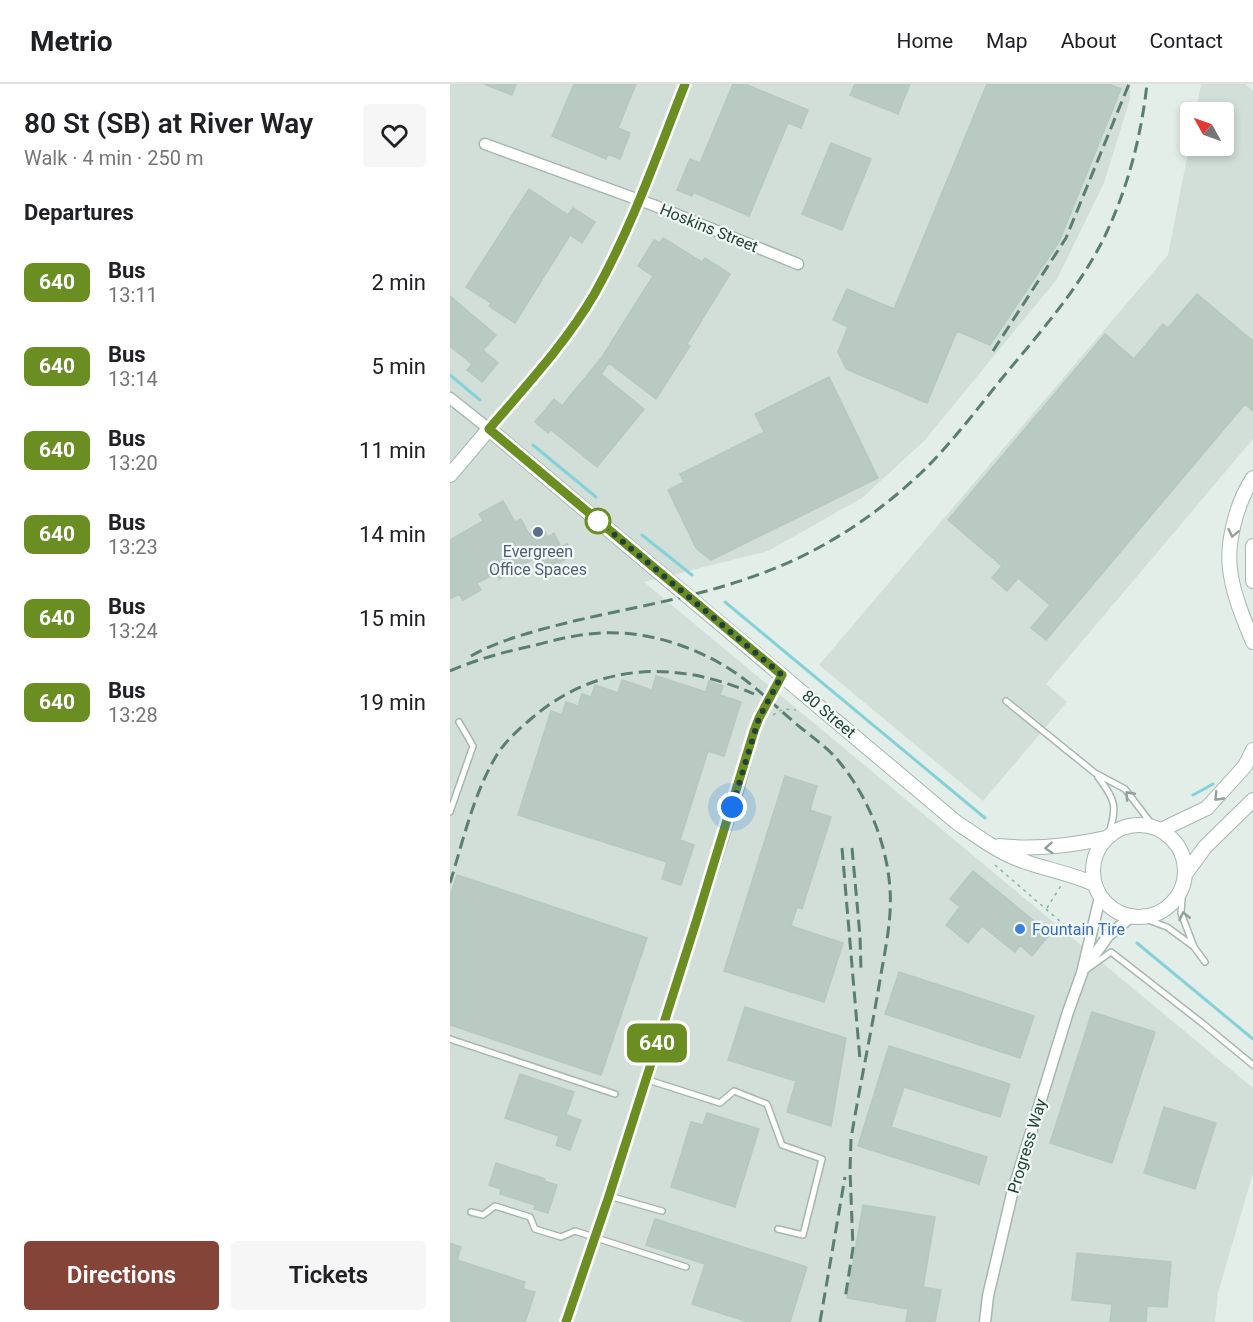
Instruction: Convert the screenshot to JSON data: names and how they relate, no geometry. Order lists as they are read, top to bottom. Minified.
{"streets":{"street":["Hoskins Street","80 Street","Progress Way"]},"crossings":[["80 Street","Progress Way"]],"places":["Evergreen Office Spaces","Fountain Tire"],"lines":["bus line 640"],"north":"top left","page":{"header":"Metrio","nav":["Home","Map","About","Contact"],"heading":[["80 St (SB) at River Way","Walk · 4 min · 250 m"],"Departures"],"on_map":"640","list":[{"mark":"640","name":"Bus","note":"13:11","value":"2 min"},{"mark":"640","name":"Bus","note":"13:14","value":"5 min"},{"mark":"640","name":"Bus","note":"13:20","value":"11 min"},{"mark":"640","name":"Bus","note":"13:23","value":"14 min"},{"mark":"640","name":"Bus","note":"13:24","value":"15 min"},{"mark":"640","name":"Bus","note":"13:28","value":"19 min"}],"buttons":["Directions","Tickets"]}}
